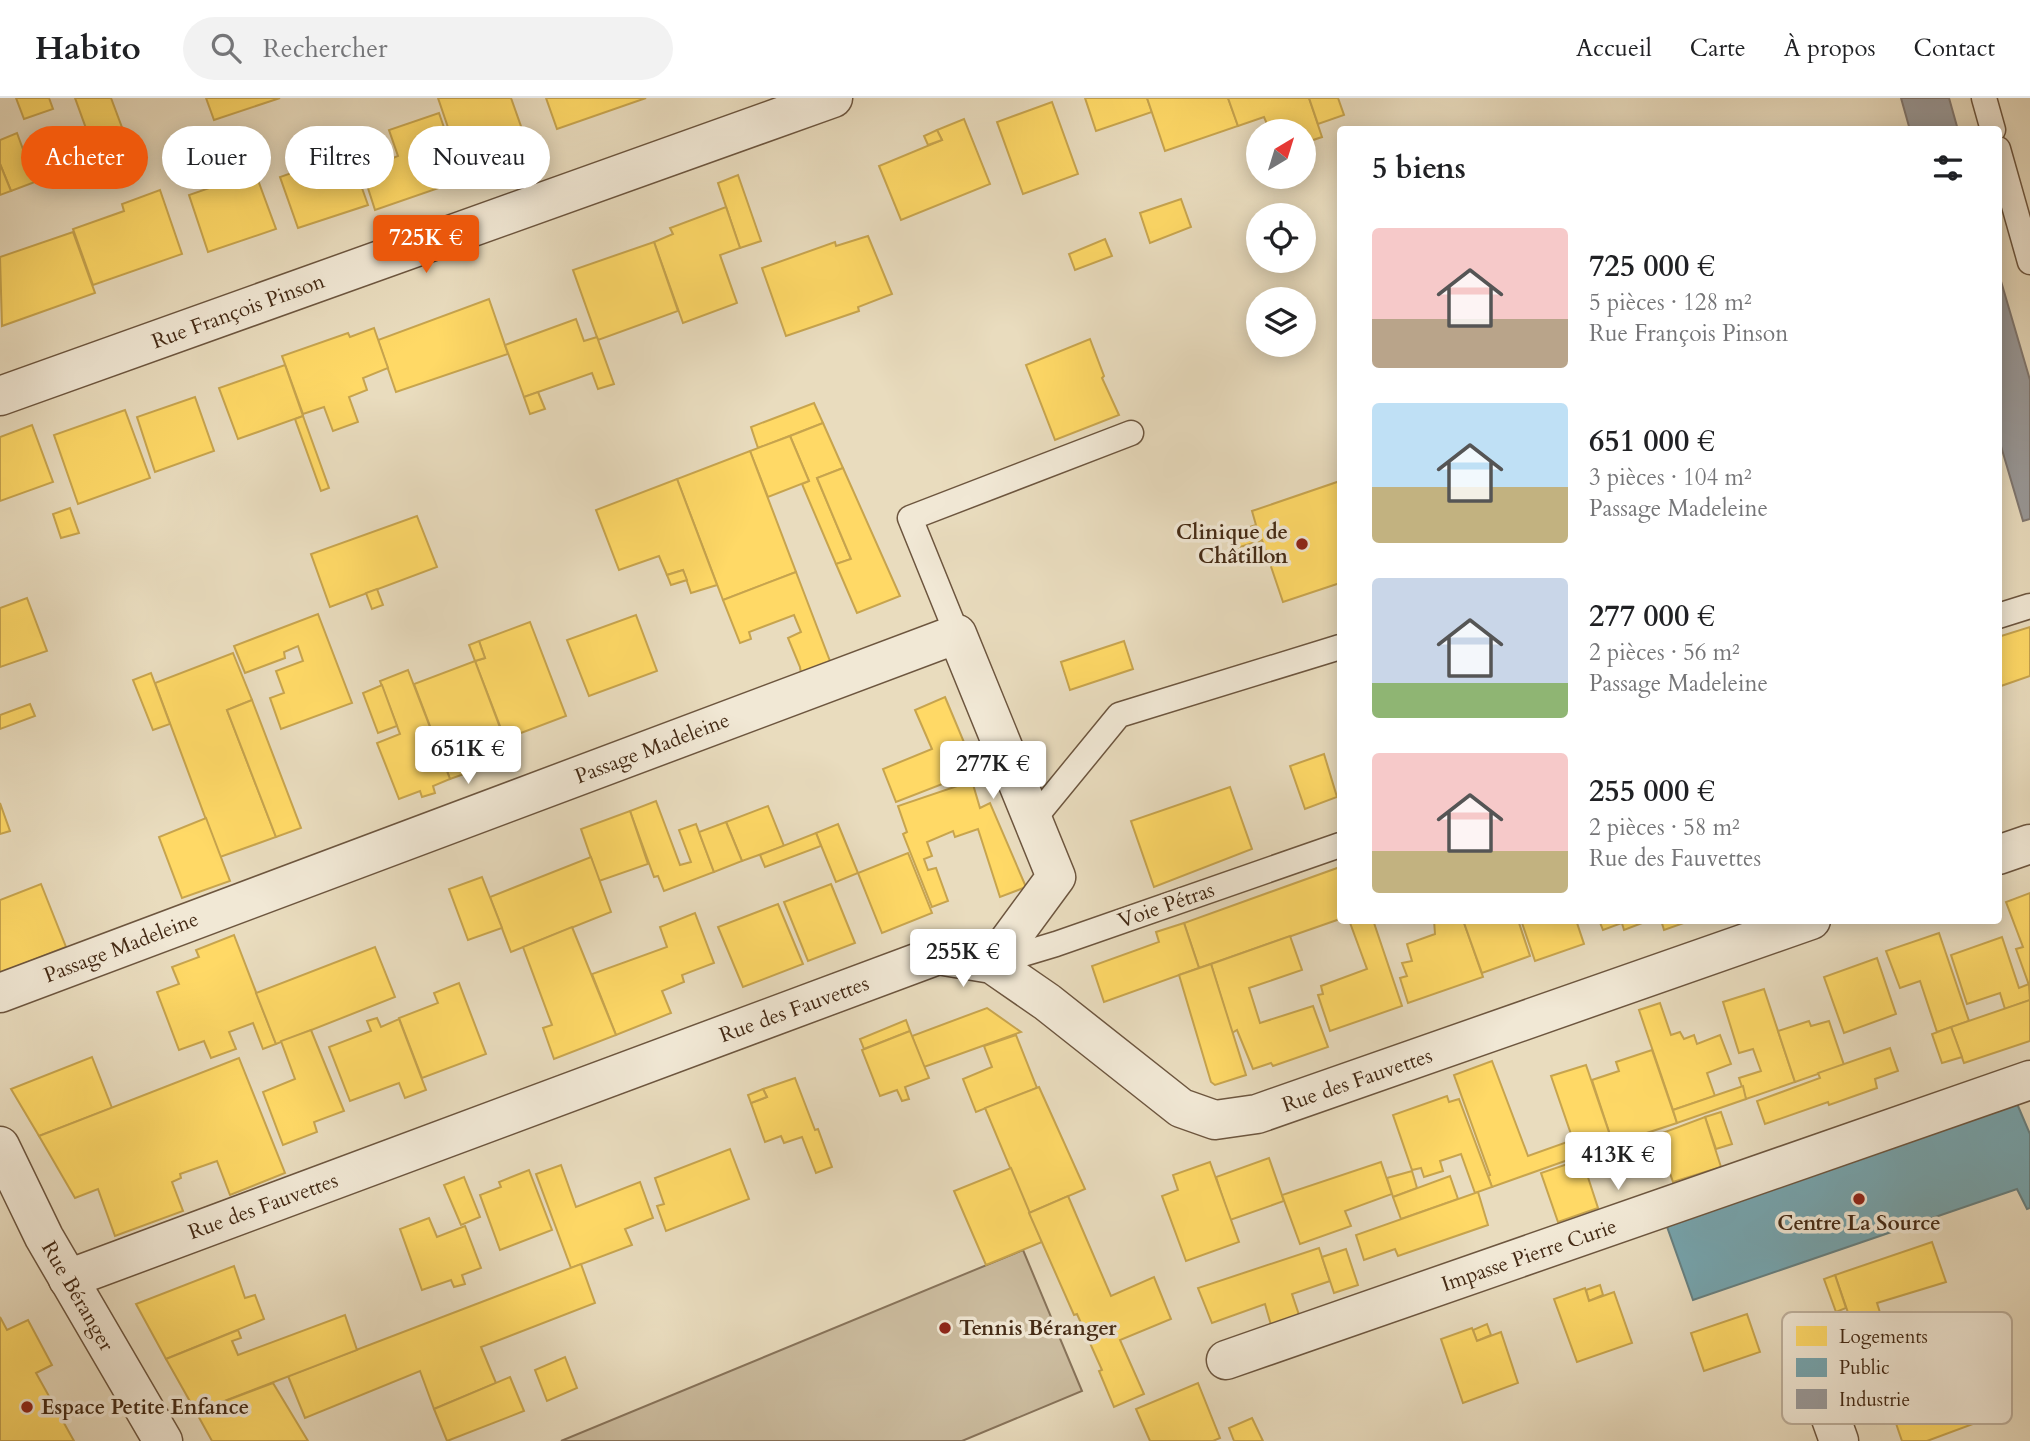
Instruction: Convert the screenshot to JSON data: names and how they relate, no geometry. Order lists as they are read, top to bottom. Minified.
{"streets":{"street":["Rue François Pinson","Passage Madeleine","Rue des Fauvettes","Impasse Pierre Curie","Rue Béranger"],"lane":["Voie Pétras"]},"crossings":[["Voie Pétras","Rue des Fauvettes"],["Rue des Fauvettes","Rue Béranger"]],"places":["Clinique de Châtillon","Centre La Source","Tennis Béranger","Espace Petite Enfance"],"legend":["Logements","Public","Industrie"],"north":"top right","page":{"header":"Habito","search":"Rechercher","nav":["Accueil","Carte","À propos","Contact"],"chip":["Acheter","Louer","Filtres","Nouveau"],"heading":"5 biens","list":[{"name":"725 000 €","note":"5 pièces · 128 m² · Rue François Pinson"},{"name":"651 000 €","note":"3 pièces · 104 m² · Passage Madeleine"},{"name":"277 000 €","note":"2 pièces · 56 m² · Passage Madeleine"},{"name":"255 000 €","note":"2 pièces · 58 m² · Rue des Fauvettes"}],"price":["725K €","651K €","277K €","255K €","413K €"]}}
